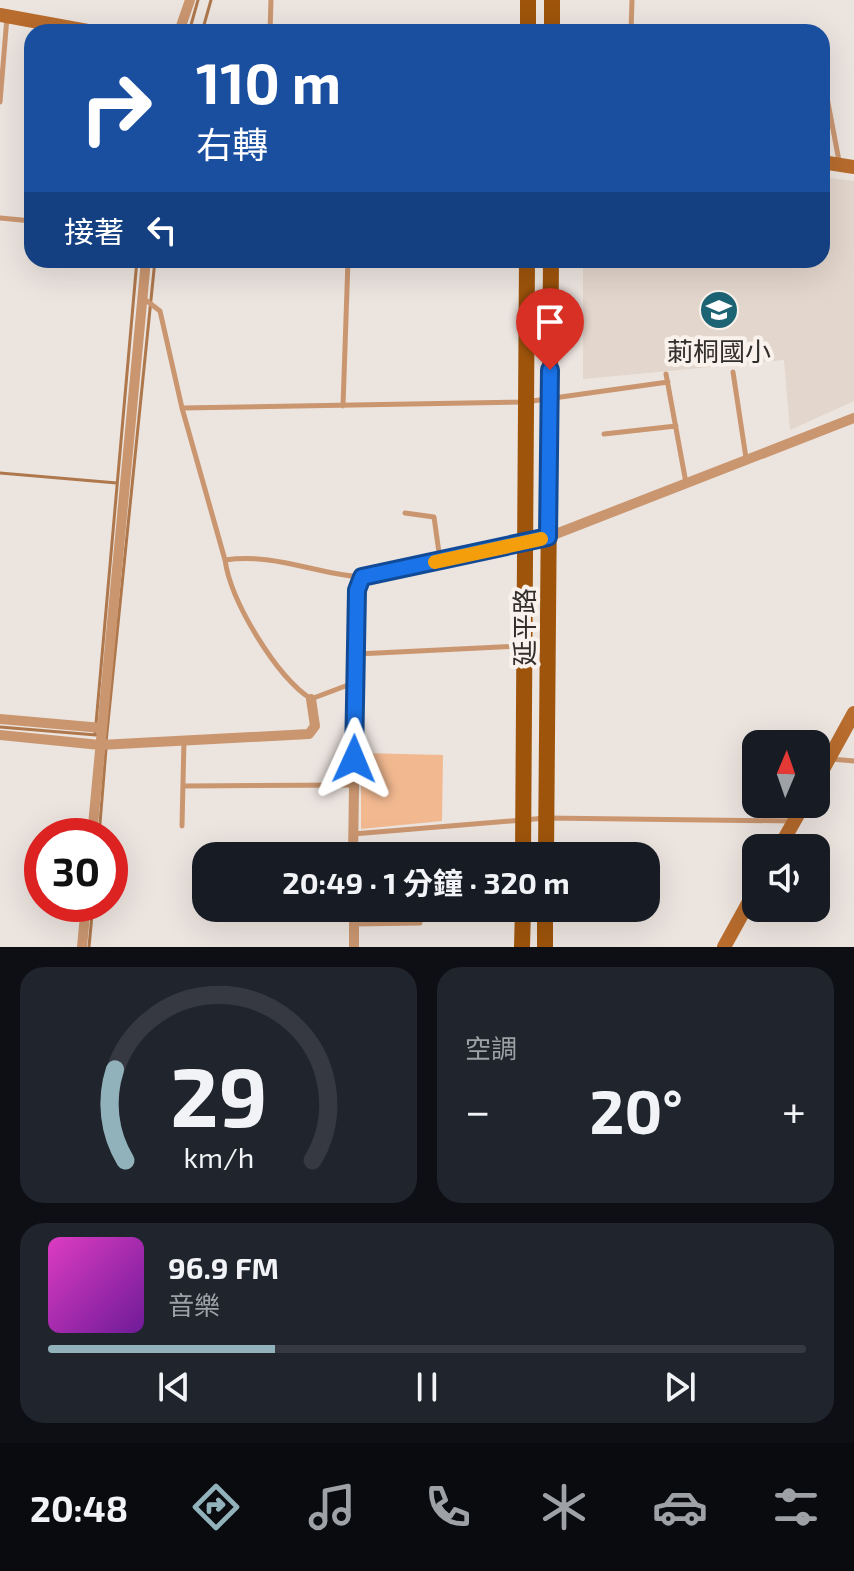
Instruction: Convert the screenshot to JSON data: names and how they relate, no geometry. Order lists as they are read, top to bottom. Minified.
{"streets":{"main road":["延平路"]},"places":{"school or university":["莿桐國小"]},"north":"top","page":{"turn":["110 m","右轉"],"then":"接著","limit":"30","trip":"20:49 · 1 分鐘 · 320 m","tile":"空調","heat":["−","20°","+"],"song":["96.9 FM","音樂"],"tabs":"20:48","gauge":["29","km/h"]}}
